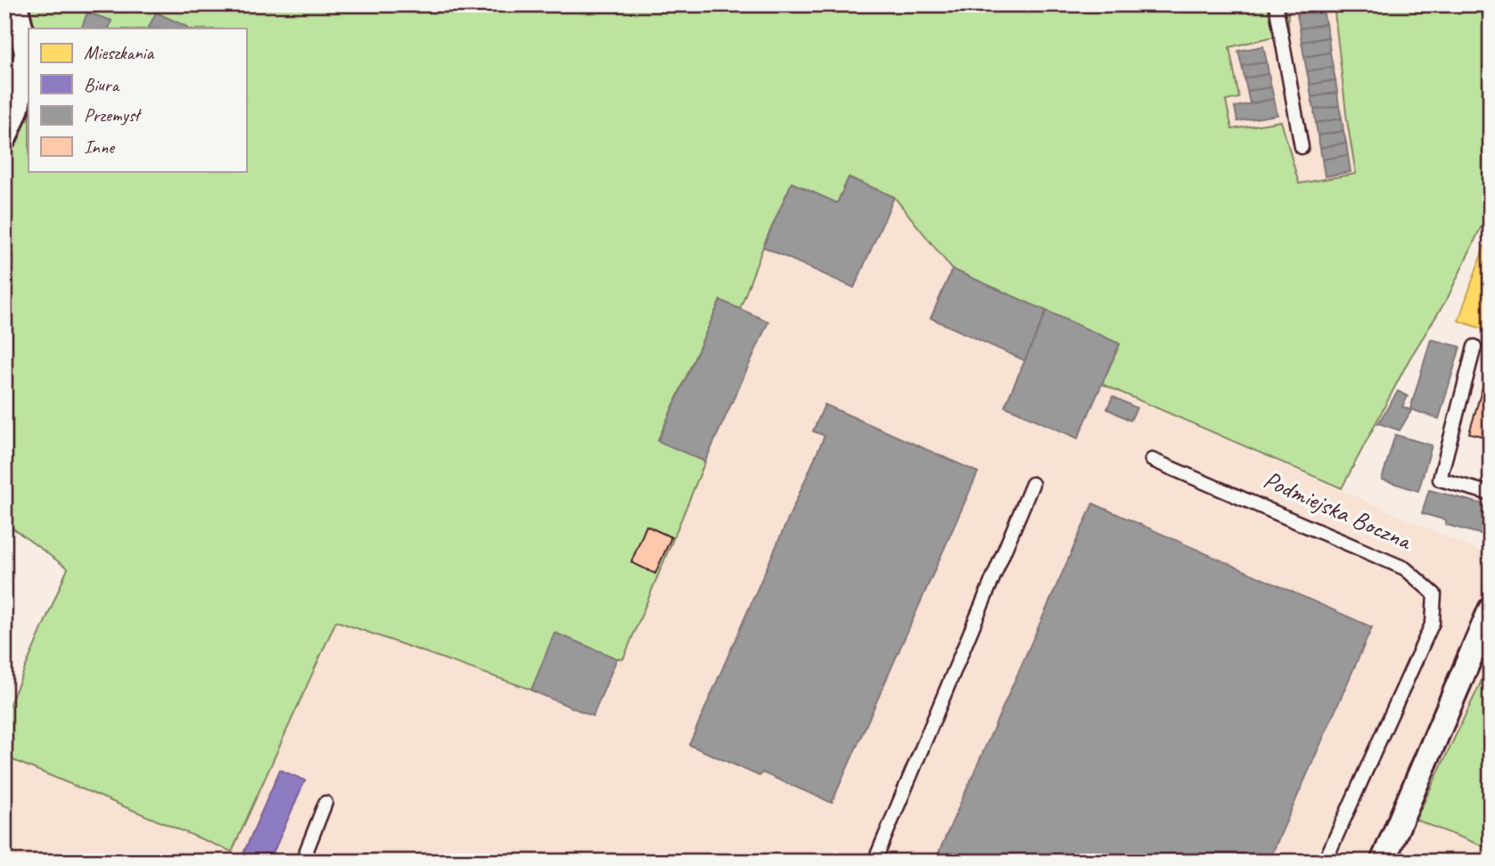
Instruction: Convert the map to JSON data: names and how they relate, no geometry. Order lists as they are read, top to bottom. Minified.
{"streets":{"lane":["Podmiejska Boczna"]},"legend":["Mieszkania","Biura","Przemysł","Inne"]}
